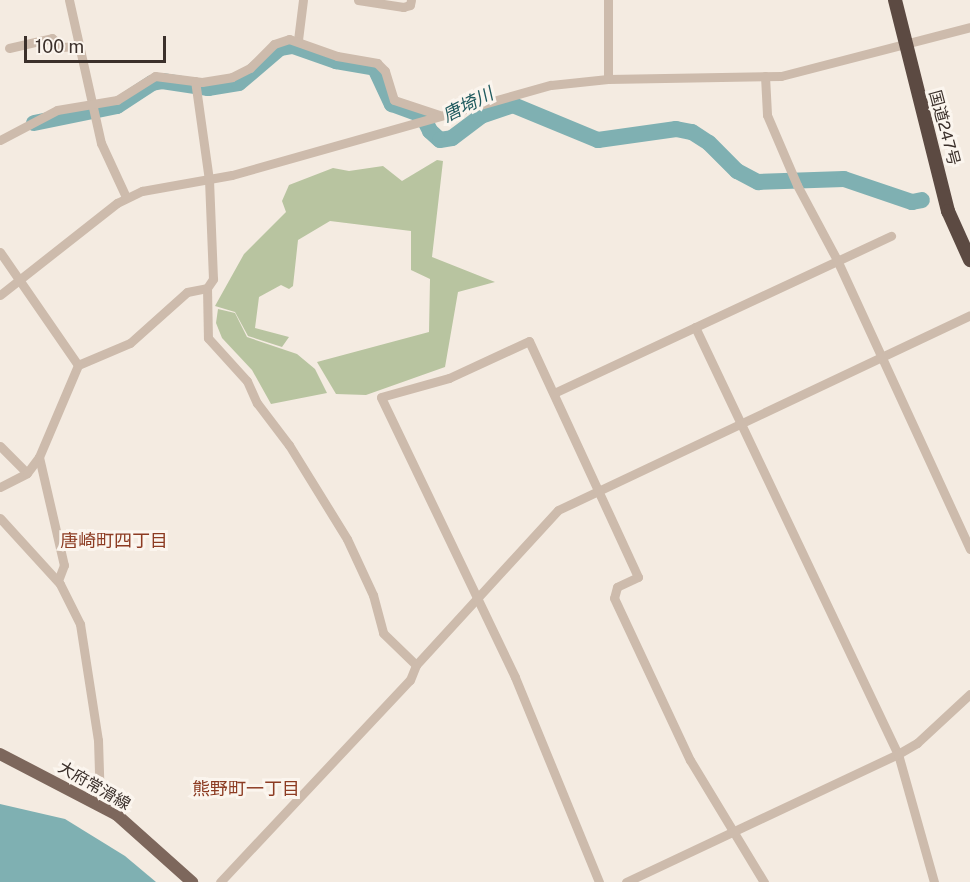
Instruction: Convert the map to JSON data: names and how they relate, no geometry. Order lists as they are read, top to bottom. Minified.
{"streets":{"highway":["国道247号"],"main road":["大府常滑線"]},"districts":["唐崎町四丁目","熊野町一丁目"],"water":["唐埼川"],"scale_bar":"100 m"}
